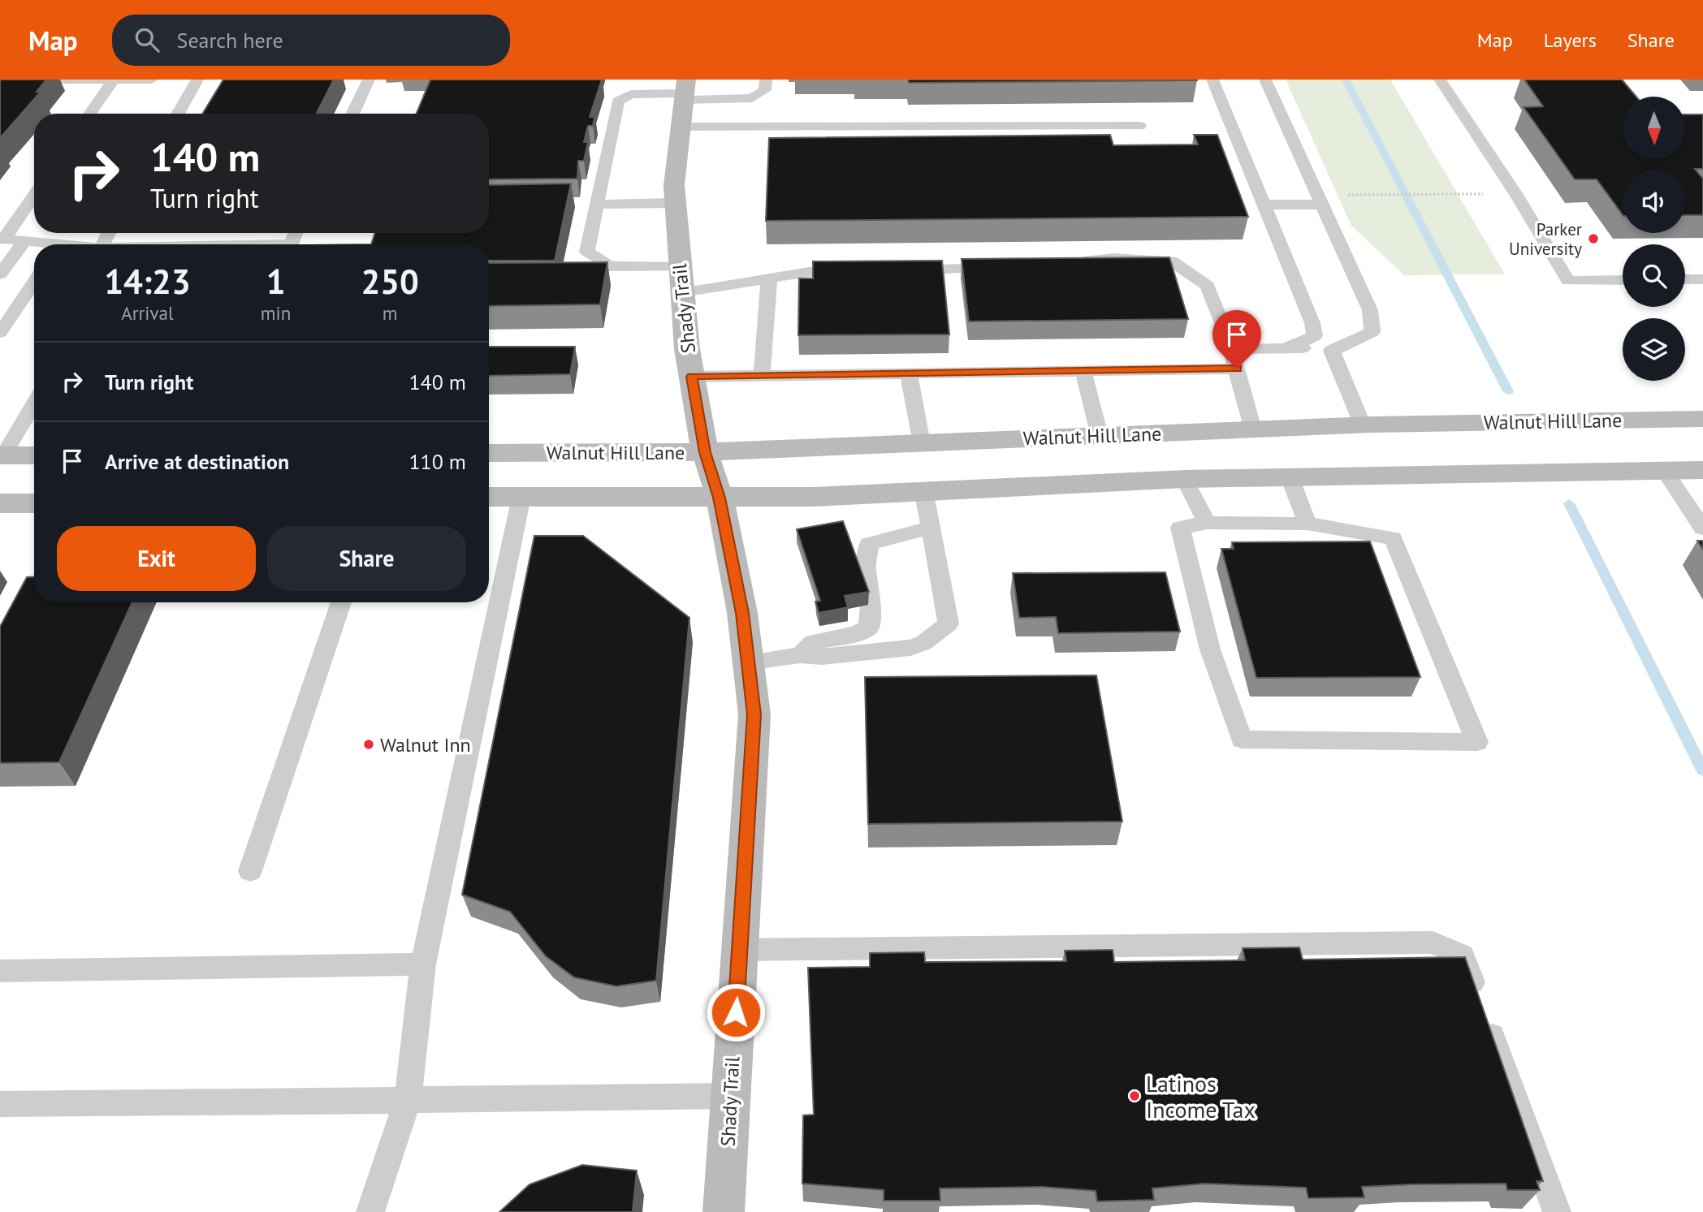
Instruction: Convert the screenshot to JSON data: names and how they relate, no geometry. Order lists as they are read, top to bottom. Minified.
{"streets":{"main road":["Shady Trail","Walnut Hill Lane"]},"crossings":[["Shady Trail","Walnut Hill Lane"]],"places":["Parker University","Walnut Inn","Latinos Income Tax"],"north":"bottom","page":{"header":"Map","search":"Search here","nav":["Map","Layers","Share"],"turn":["140 m","Turn right"],"eta":["14:23","Arrival","1","min","250","m"],"list":[{"name":"Turn right","value":"140 m"},{"name":"Arrive at destination","value":"110 m"}],"buttons":["Exit","Share"]}}
